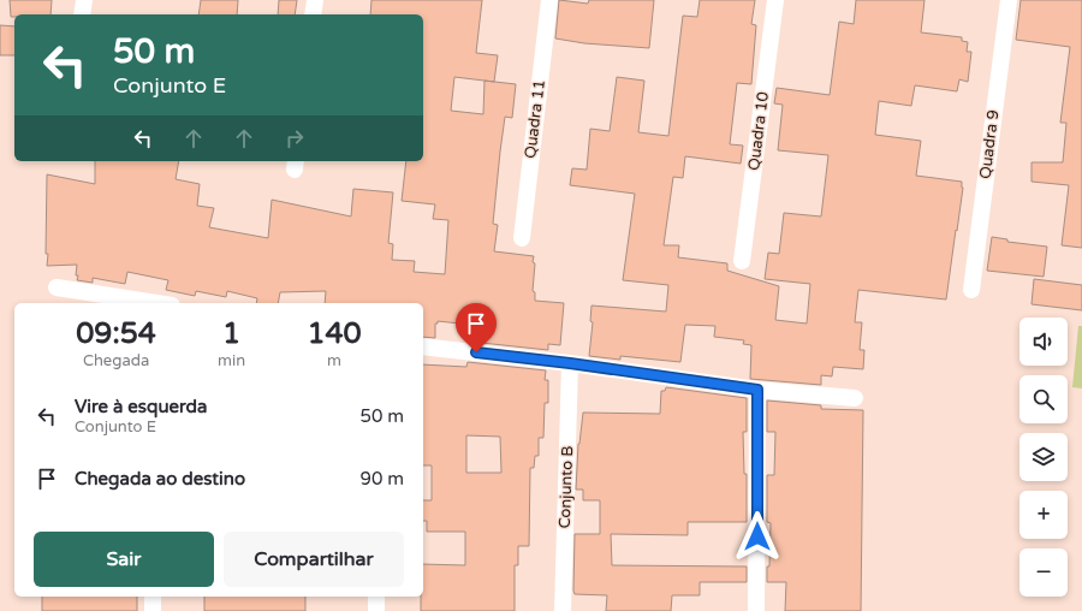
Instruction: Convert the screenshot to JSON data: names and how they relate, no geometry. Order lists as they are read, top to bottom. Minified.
{"streets":{"street":["Quadra 11","Quadra 10","Quadra 9","Conjunto B"]},"page":{"turn":["50 m","Conjunto E"],"eta":["09:54","Chegada","1","min","140","m"],"map_buttons":["+","−"],"list":[{"name":"Vire à esquerda","note":"Conjunto E","value":"50 m"},{"name":"Chegada ao destino","value":"90 m"}],"buttons":["Sair","Compartilhar"]}}
